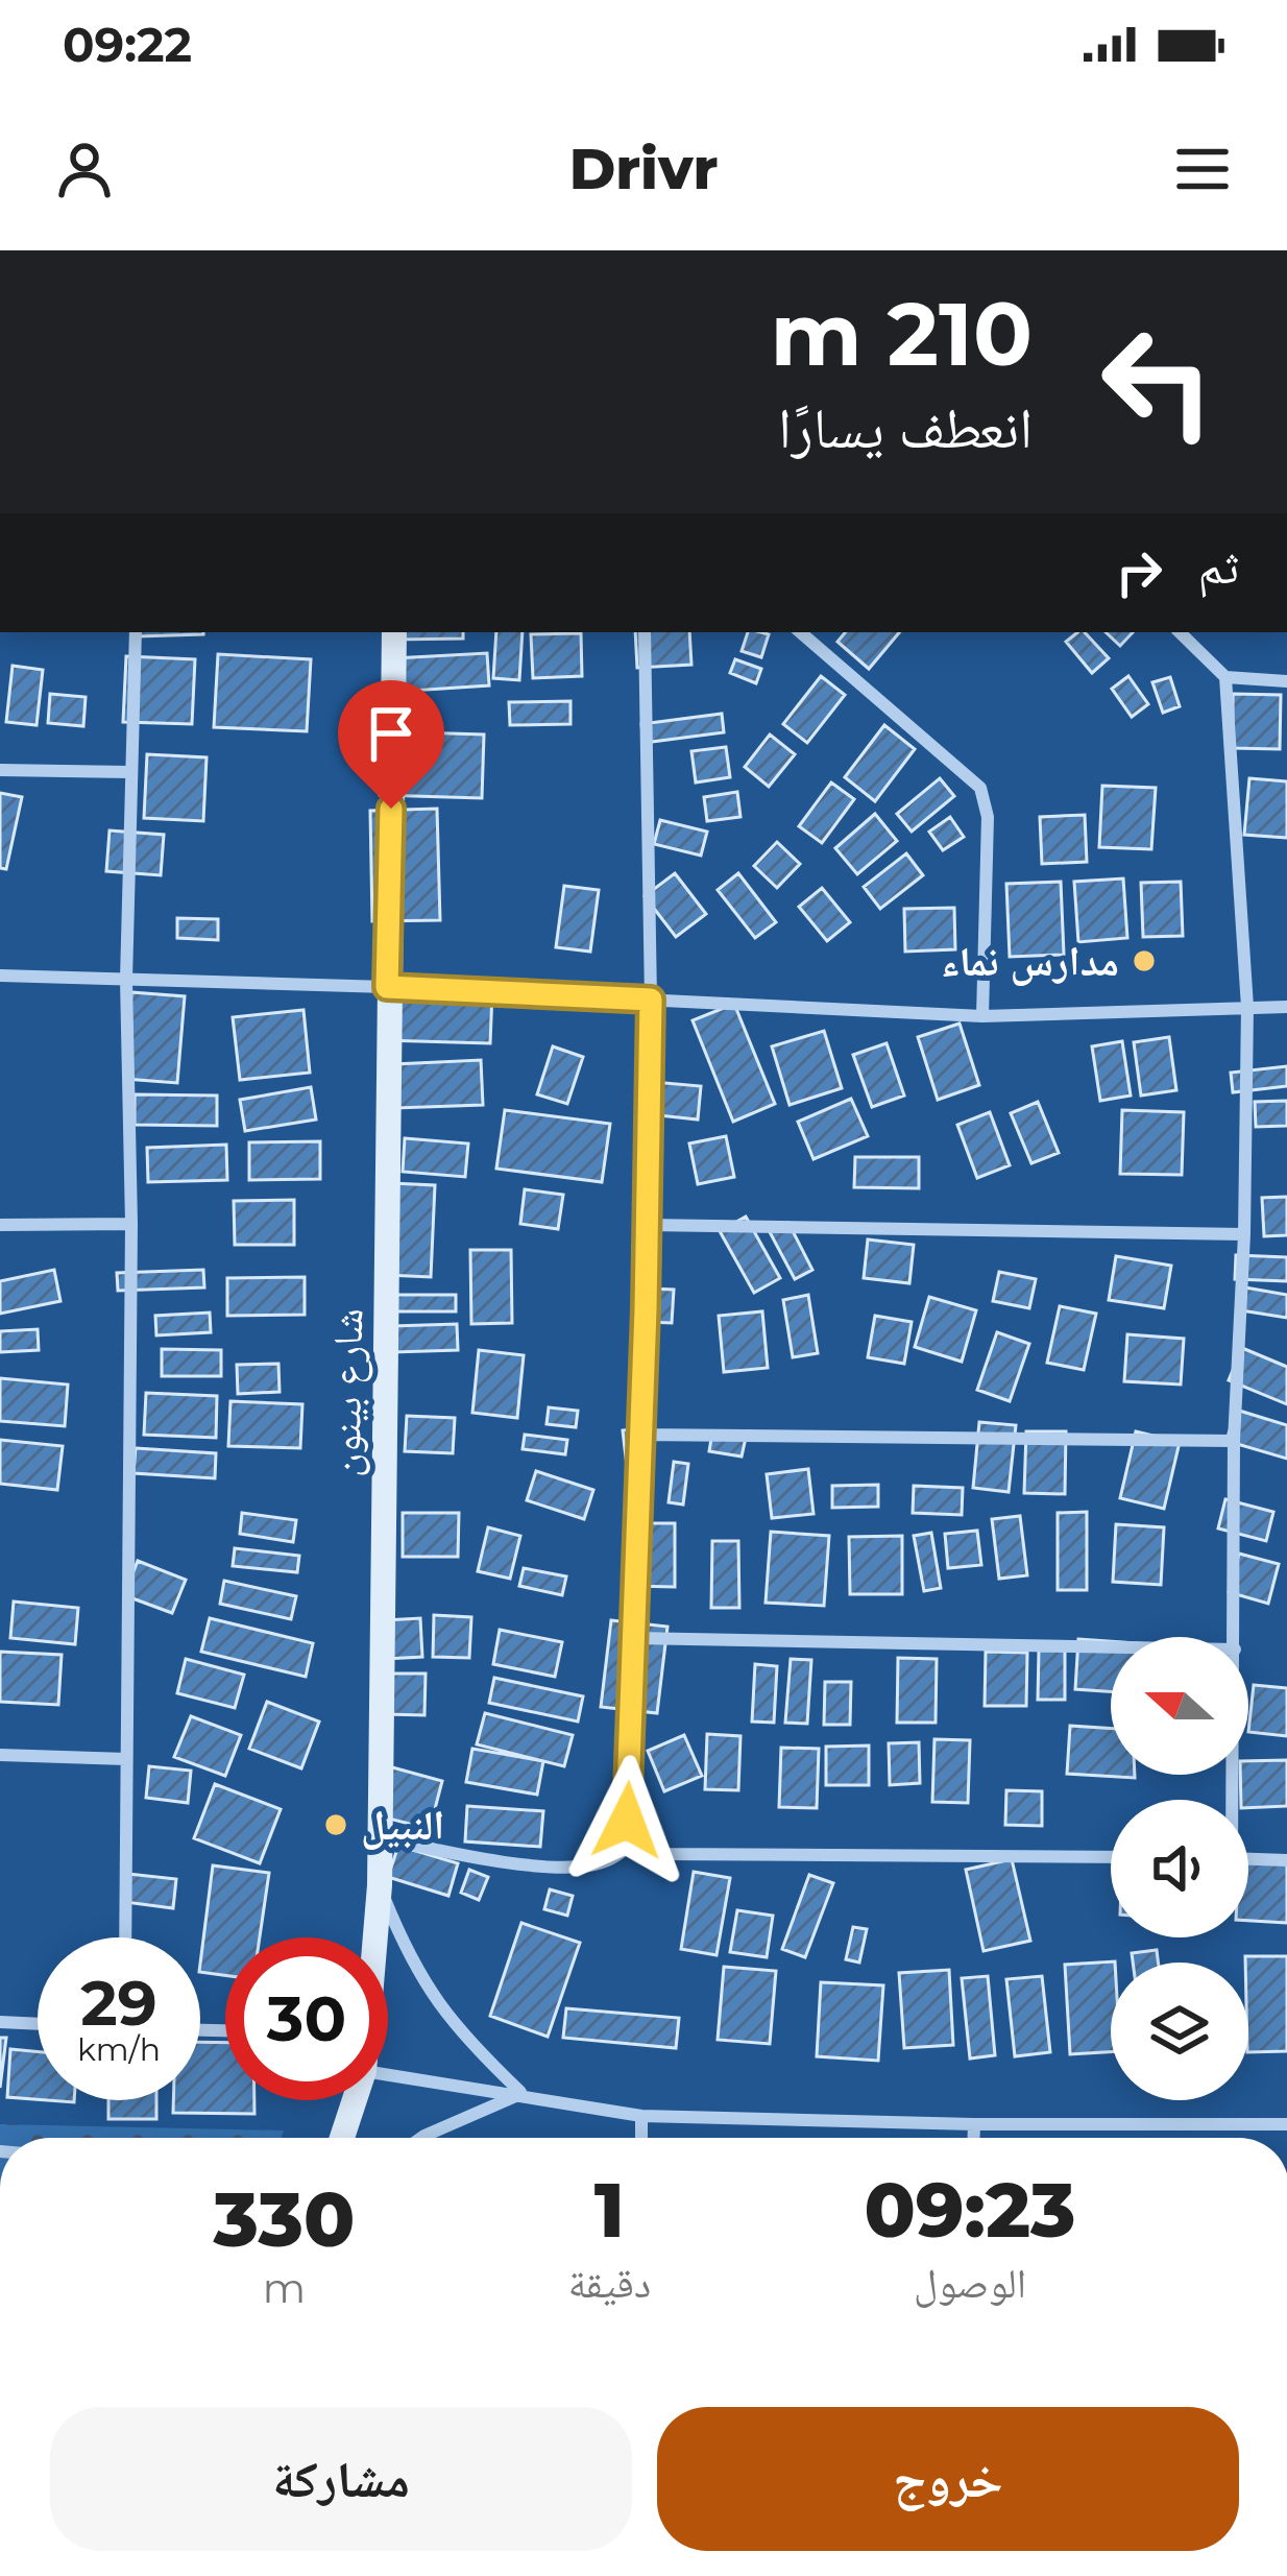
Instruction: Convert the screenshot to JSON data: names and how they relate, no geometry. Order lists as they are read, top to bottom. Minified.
{"streets":{"street":["شارع بينون"]},"places":["مدارس نماء","النبيل"],"north":"left","page":{"status":"09:22","header":"Drivr","turn":["210 m","انعطف يسارًا"],"then":"ثم","speed":"29 km/h","limit":"30","eta":["09:23","الوصول","1","دقيقة","330","m"],"buttons":["خروج","مشاركة"]}}
